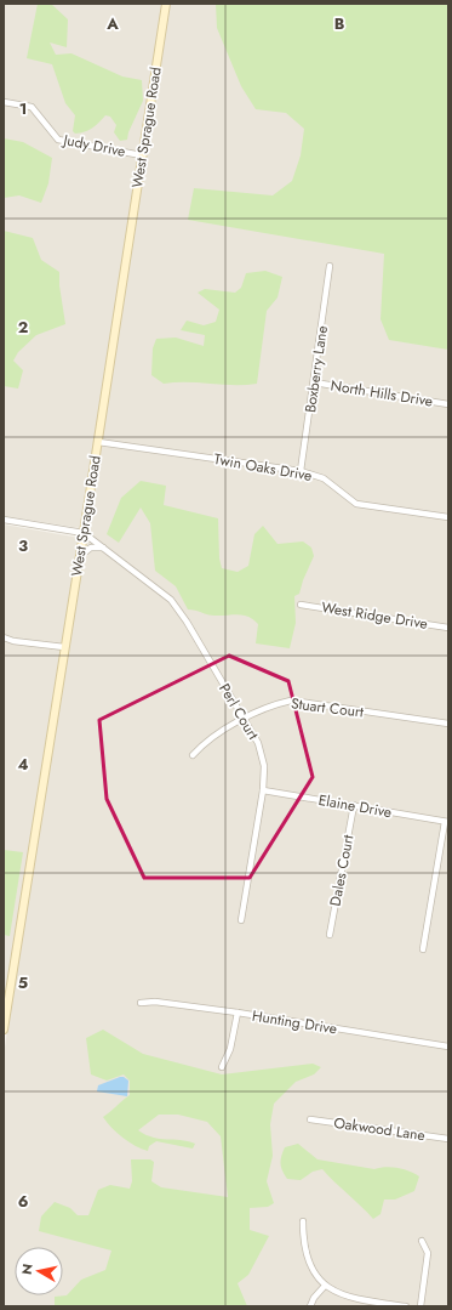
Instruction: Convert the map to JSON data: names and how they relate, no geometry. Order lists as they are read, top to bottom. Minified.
{"streets":{"street":["West Sprague Road","Judy Drive","Boxberry Lane","North Hills Drive","Twin Oaks Drive","West Ridge Drive","Stuart Court","Perl Court","Elaine Drive","Dales Court","Hunting Drive","Oakwood Lane"]},"crossings":[["West Sprague Road","Judy Drive"],["West Sprague Road","Twin Oaks Drive"],["West Sprague Road","Perl Court"],["Boxberry Lane","North Hills Drive"],["Boxberry Lane","Twin Oaks Drive"],["Stuart Court","Perl Court"],["Perl Court","Elaine Drive"],["Elaine Drive","Dales Court"]],"north":"left","grid":{"columns":["A","B"],"rows":["1","2","3","4","5","6"]}}
